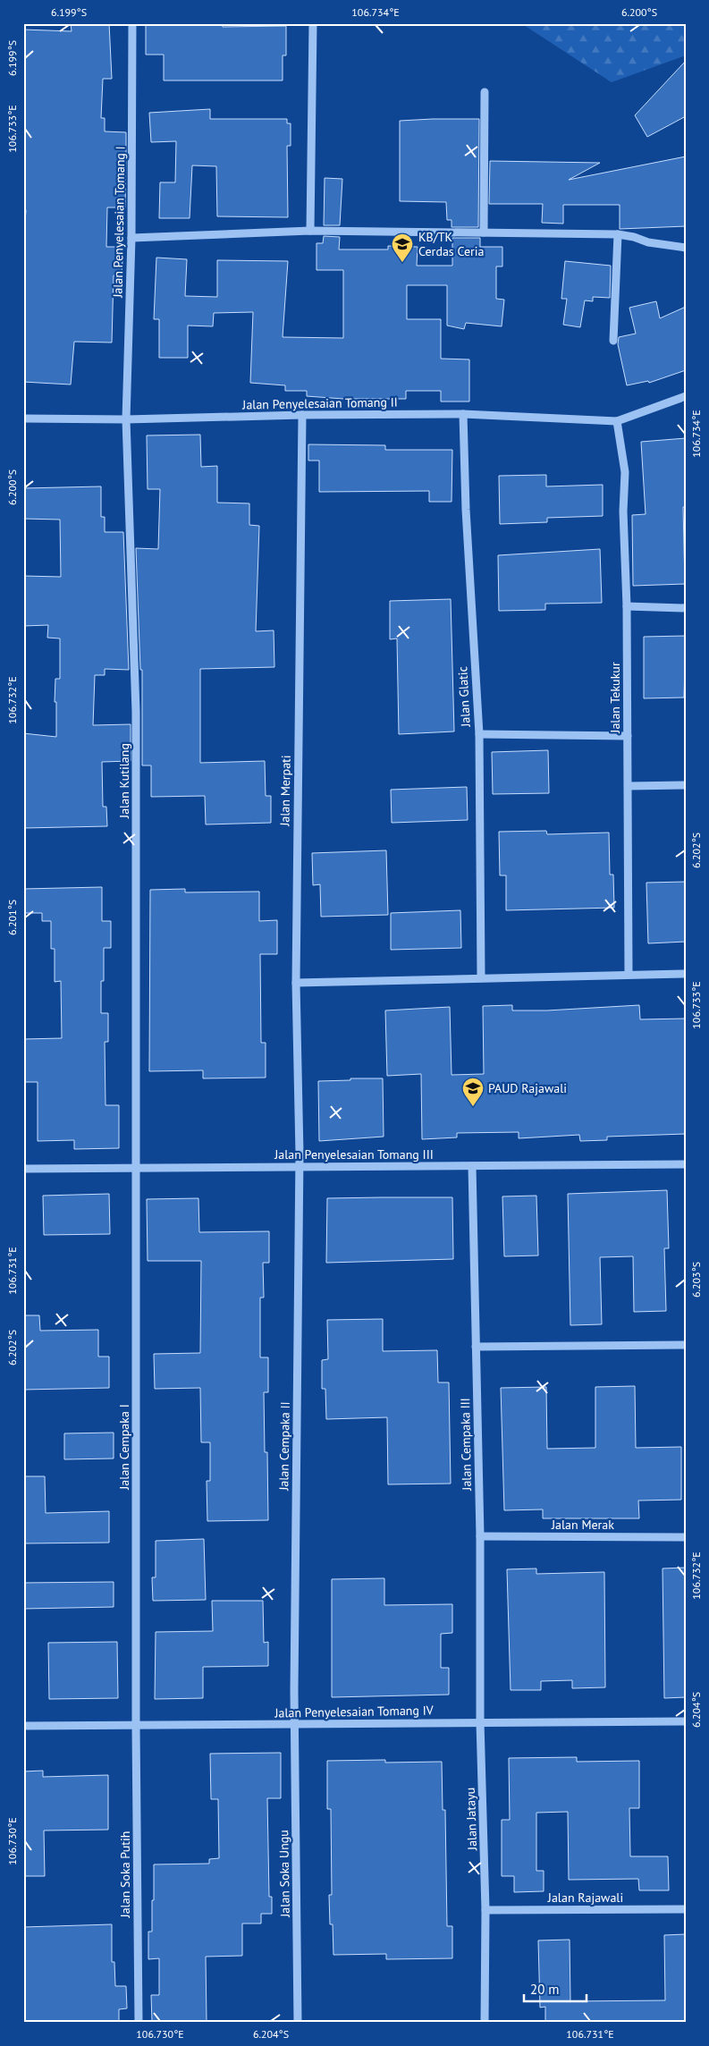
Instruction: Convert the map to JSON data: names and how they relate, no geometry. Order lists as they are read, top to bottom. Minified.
{"streets":{"street":["Jalan Penyelesaian Tomang I","Jalan Penyelesaian Tomang II","Jalan Glatic","Jalan Tekukur","Jalan Kutilang","Jalan Merpati","Jalan Penyelesaian Tomang III","Jalan Cempaka III","Jalan Cempaka II","Jalan Cempaka I","Jalan Merak","Jalan Penyelesaian Tomang IV","Jalan Jatayu","Jalan Soka Ungu","Jalan Soka Putih","Jalan Rajawali"]},"crossings":[["Jalan Penyelesaian Tomang I","Jalan Penyelesaian Tomang II"],["Jalan Penyelesaian Tomang I","Jalan Kutilang"],["Jalan Penyelesaian Tomang II","Jalan Glatic"],["Jalan Penyelesaian Tomang II","Jalan Tekukur"],["Jalan Penyelesaian Tomang II","Jalan Kutilang"],["Jalan Penyelesaian Tomang II","Jalan Merpati"],["Jalan Kutilang","Jalan Penyelesaian Tomang III"],["Jalan Kutilang","Jalan Cempaka I"],["Jalan Merpati","Jalan Penyelesaian Tomang III"],["Jalan Merpati","Jalan Cempaka II"],["Jalan Penyelesaian Tomang III","Jalan Cempaka III"],["Jalan Penyelesaian Tomang III","Jalan Cempaka II"],["Jalan Penyelesaian Tomang III","Jalan Cempaka I"],["Jalan Cempaka III","Jalan Merak"],["Jalan Cempaka III","Jalan Penyelesaian Tomang IV"],["Jalan Cempaka III","Jalan Jatayu"],["Jalan Cempaka II","Jalan Penyelesaian Tomang IV"],["Jalan Cempaka II","Jalan Soka Ungu"],["Jalan Cempaka I","Jalan Penyelesaian Tomang IV"],["Jalan Cempaka I","Jalan Soka Putih"],["Jalan Penyelesaian Tomang IV","Jalan Jatayu"],["Jalan Penyelesaian Tomang IV","Jalan Soka Ungu"],["Jalan Penyelesaian Tomang IV","Jalan Soka Putih"],["Jalan Jatayu","Jalan Rajawali"]],"places":{"school or university":["KB/TK Cerdas Ceria","PAUD Rajawali"]},"scale_bar":"20 m","coordinates":["6.199°S","106.734°E","6.200°S","106.733°E","106.732°E","6.202°S","6.201°S","106.731°E","6.203°S","6.204°S","106.730°E"]}
